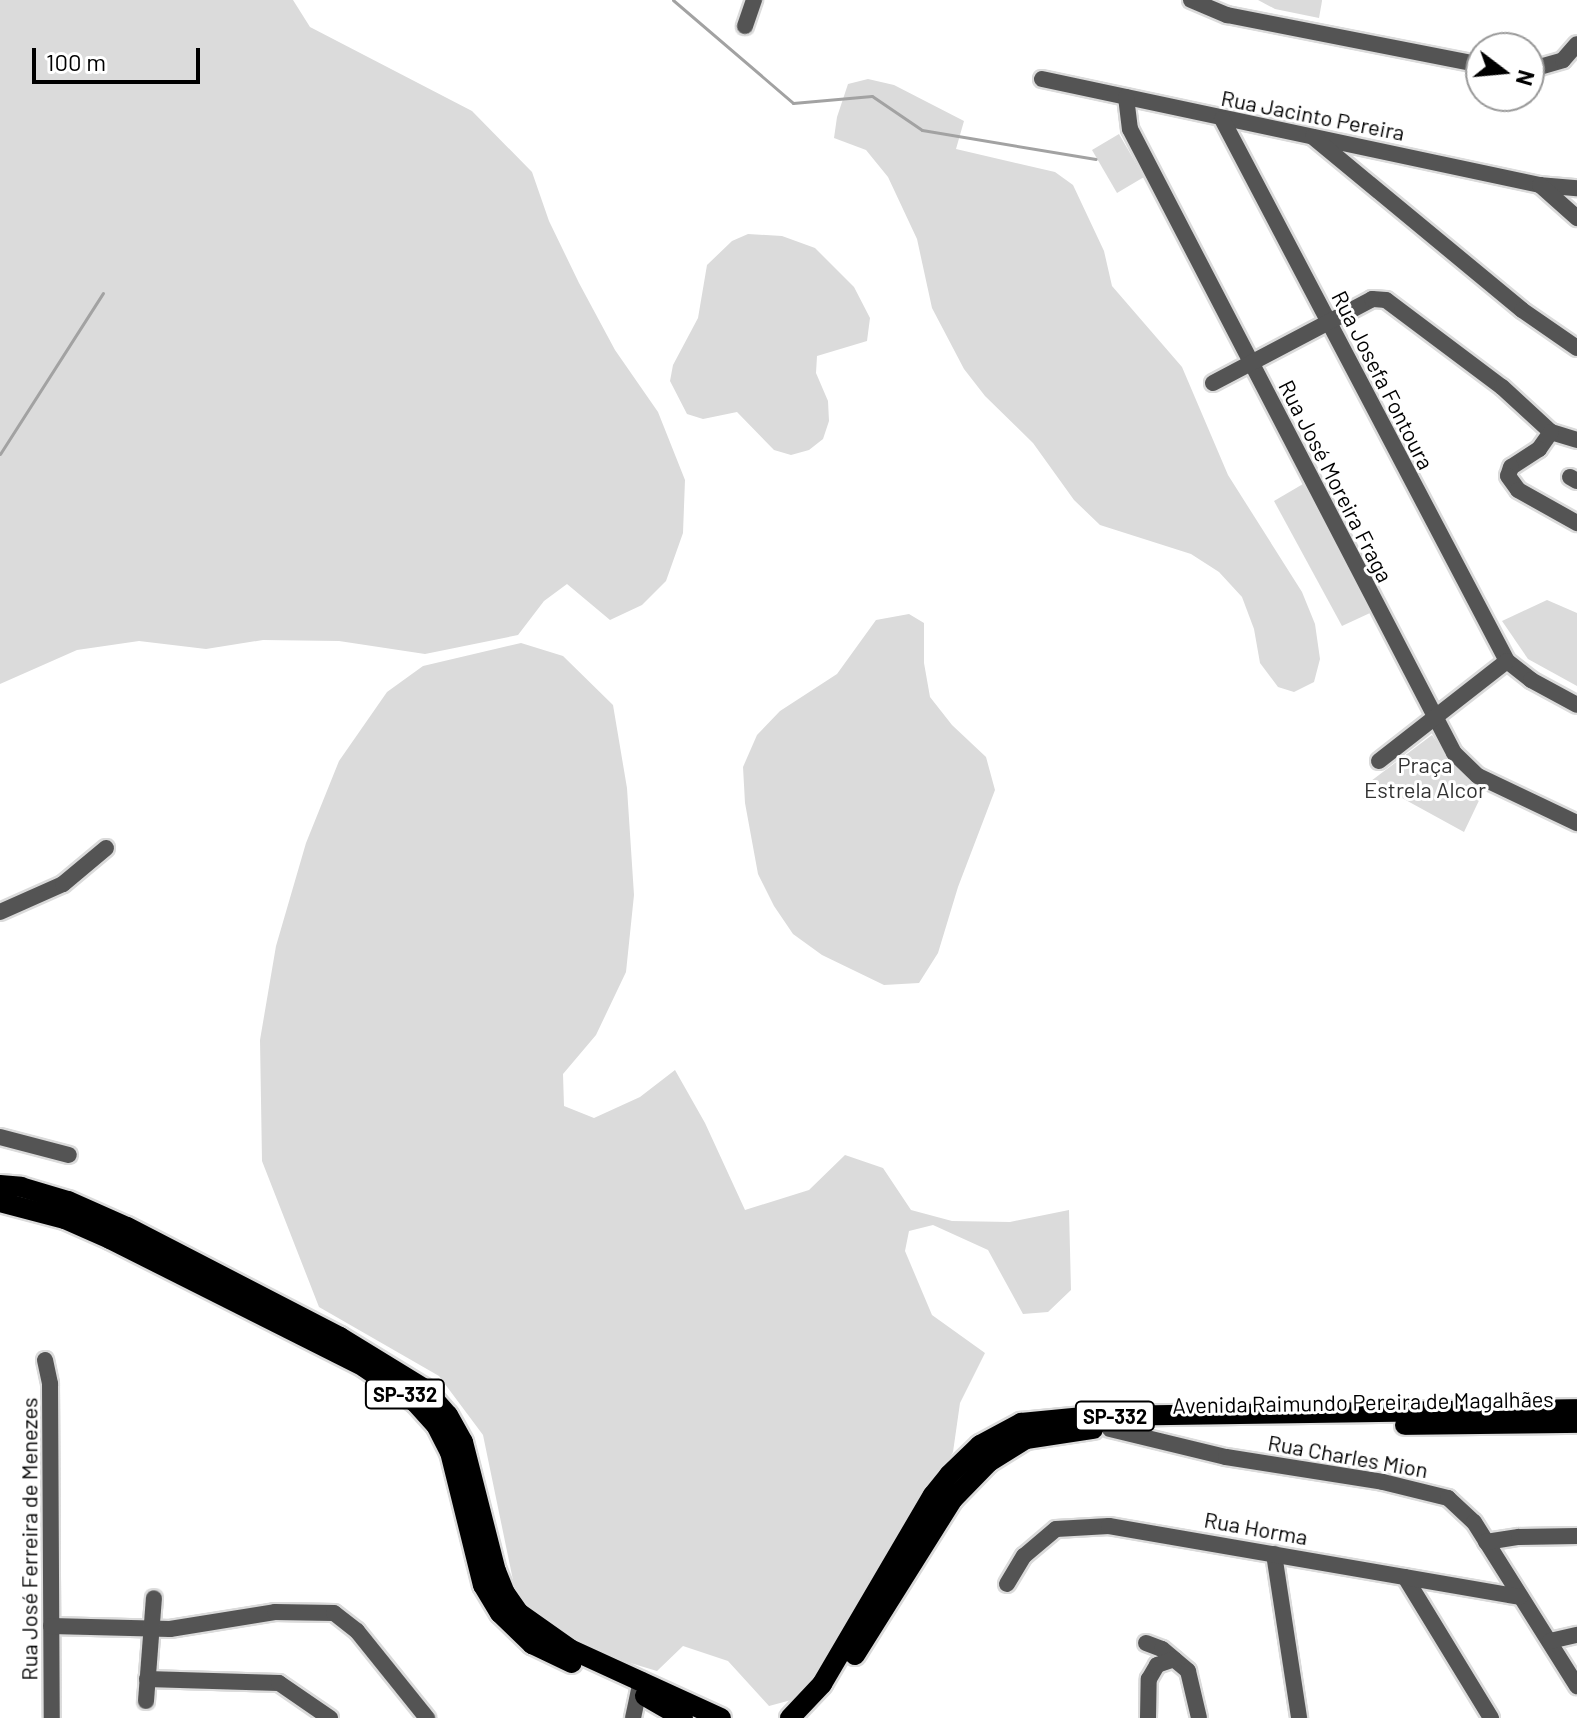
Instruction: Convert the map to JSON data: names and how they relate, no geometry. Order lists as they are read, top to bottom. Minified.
{"streets":{"main road":["SP-332","Avenida Raimundo Pereira de Magalhães"],"street":["Rua Jacinto Pereira","Rua Josefa Fontoura","Rua José Moreira Fraga","Rua Charles Mion","Rua Horma","Rua José Ferreira de Menezes"]},"crossings":[["Rua Jacinto Pereira","Rua Josefa Fontoura"],["Rua Jacinto Pereira","Rua José Moreira Fraga"],["Avenida Raimundo Pereira de Magalhães","Rua Charles Mion"],["Rua Charles Mion","Rua Horma"]],"parks":["Praça Estrela Alcor"],"scale_bar":"100 m","north":"right"}
